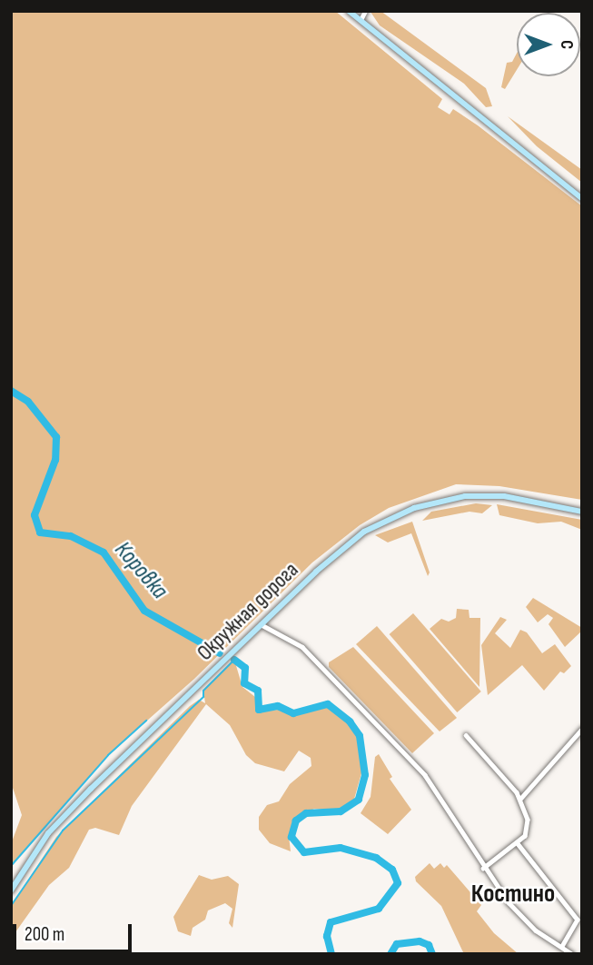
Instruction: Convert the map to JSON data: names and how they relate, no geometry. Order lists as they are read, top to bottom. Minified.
{"streets":{"main road":["Окружная дорога"]},"districts":["Костино"],"water":["Коровка"],"scale_bar":"200 m","north":"right"}
